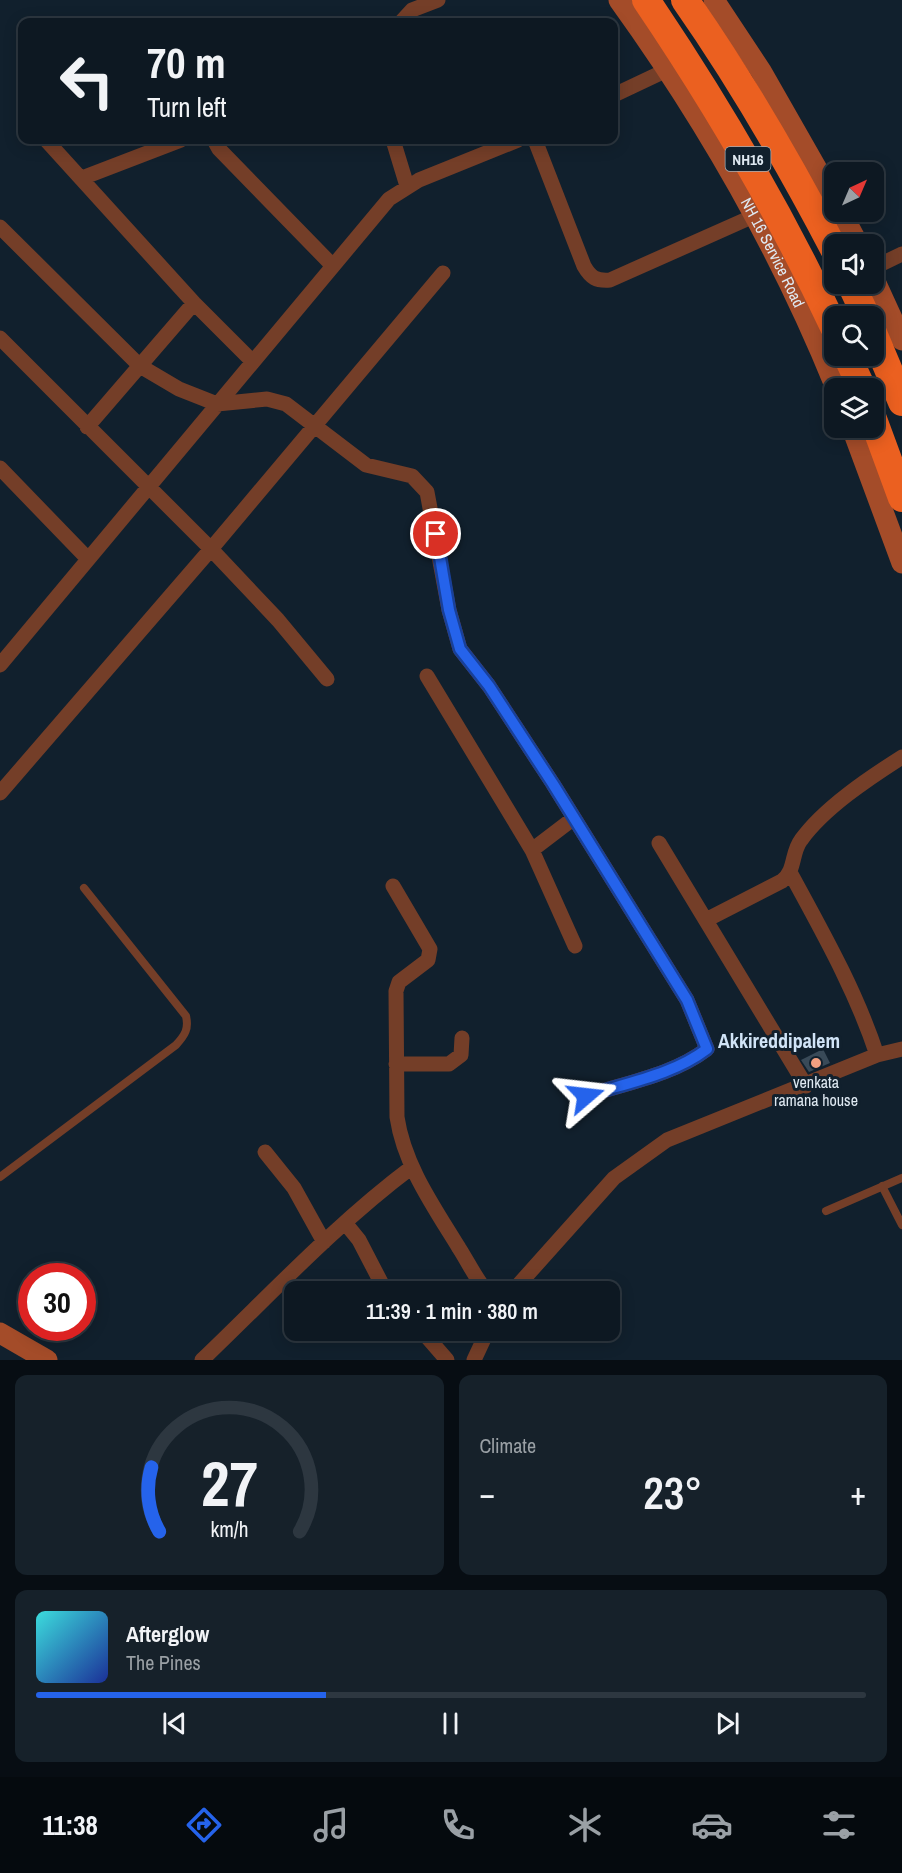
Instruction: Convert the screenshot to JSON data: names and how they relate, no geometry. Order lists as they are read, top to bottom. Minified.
{"streets":{"highway":["NH16"],"street":["NH 16 Service Road"]},"districts":["Akkireddipalem"],"places":["venkata ramana house"],"north":"top right","page":{"turn":["70 m","Turn left"],"limit":"30","trip":"11:39 · 1 min · 380 m","tile":"Climate","heat":["−","23°","+"],"song":["Afterglow","The Pines"],"tabs":"11:38","gauge":["27","km/h"]}}
